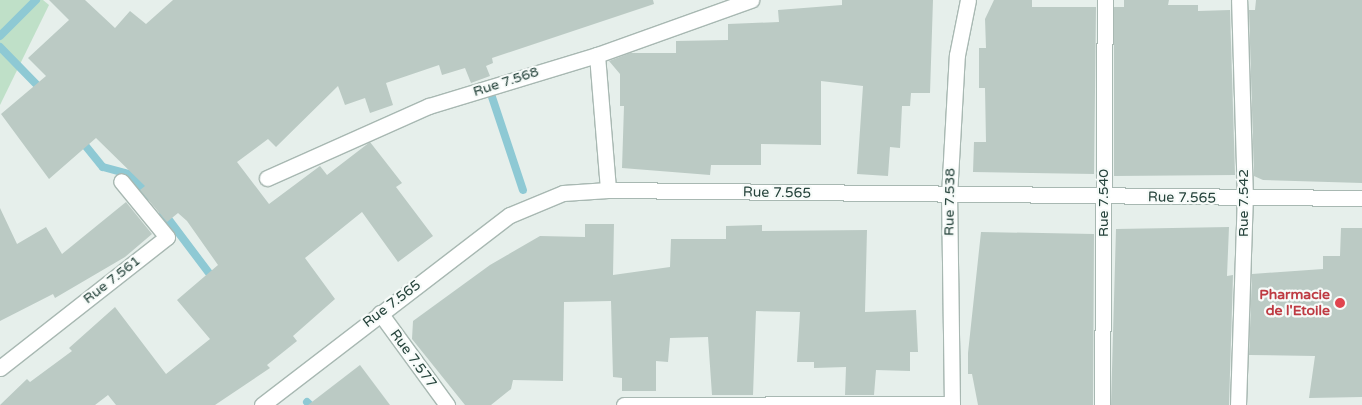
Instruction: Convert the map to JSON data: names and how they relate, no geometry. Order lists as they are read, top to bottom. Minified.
{"streets":{"street":["Rue 7.568","Rue 7.565","Rue 7.538","Rue 7.540","Rue 7.542","Rue 7.561","Rue 7.577"]},"crossings":[["Rue 7.565","Rue 7.538"],["Rue 7.565","Rue 7.540"],["Rue 7.565","Rue 7.542"],["Rue 7.565","Rue 7.577"]],"places":["Pharmacie de l'Etoile"]}
